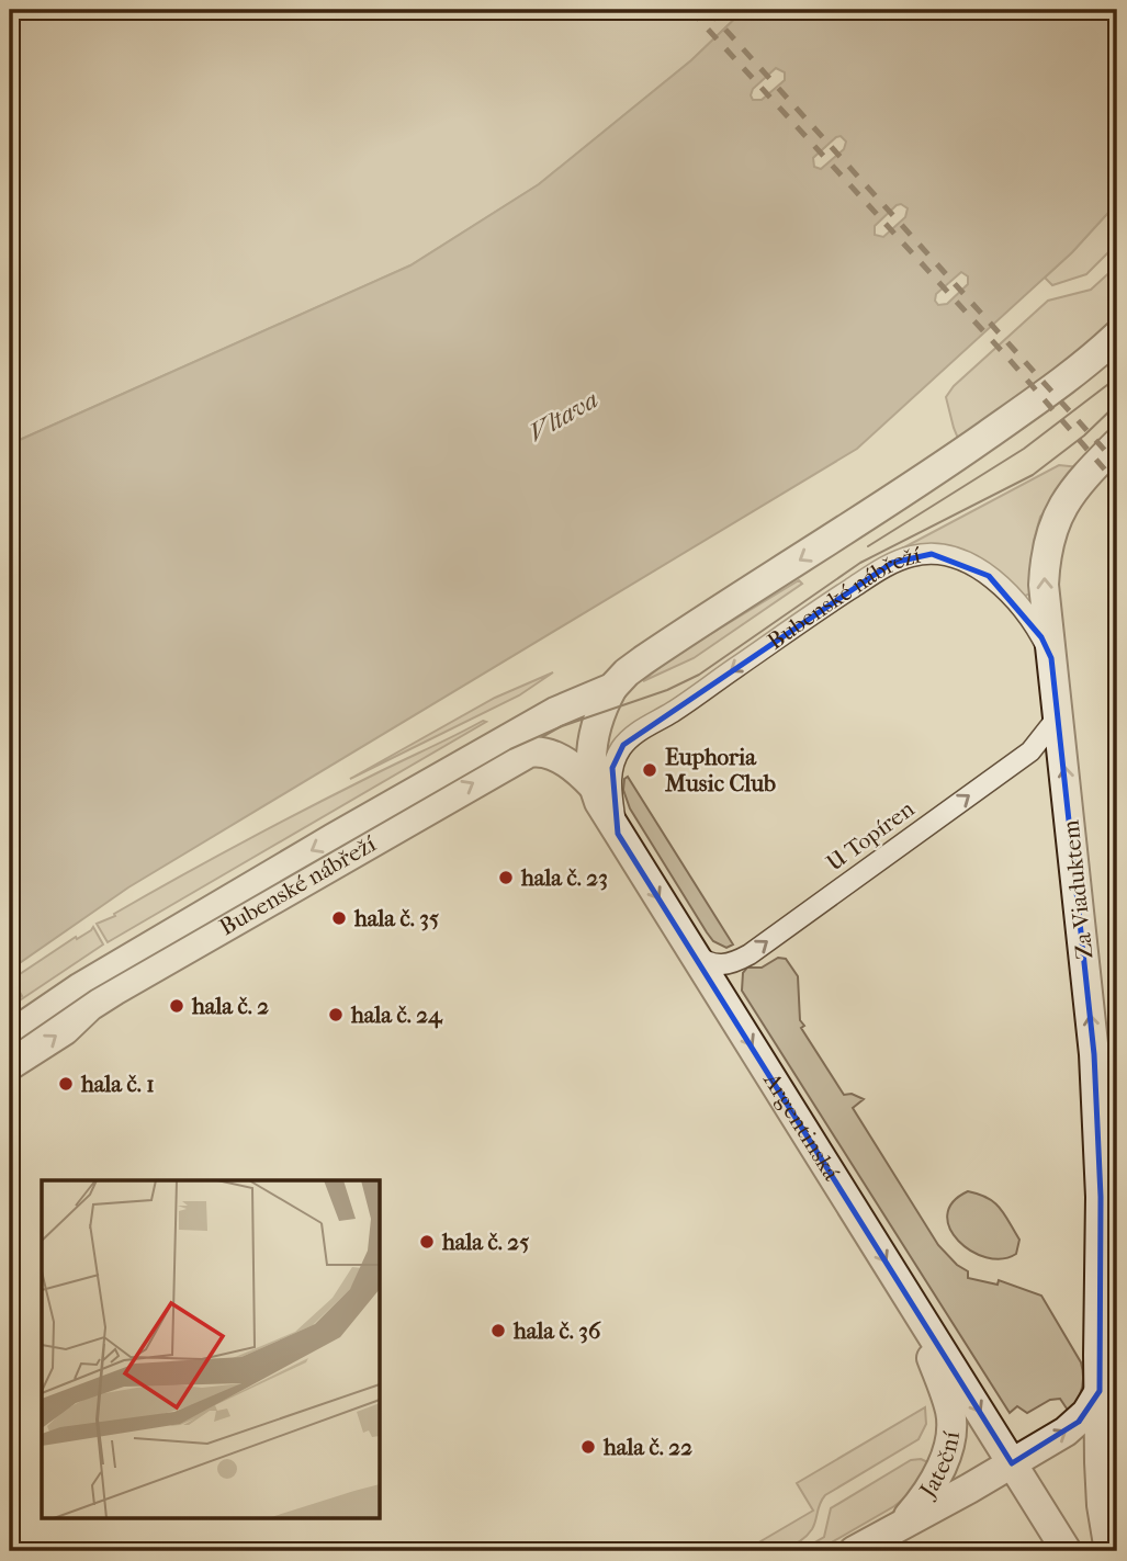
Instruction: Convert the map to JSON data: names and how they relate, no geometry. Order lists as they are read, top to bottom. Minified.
{"streets":{"main road":["Bubenské nábřeží","Za Viaduktem","Argentinská","Jateční"],"street":["U Topíren"]},"crossings":[["Bubenské nábřeží","Za Viaduktem"],["Bubenské nábřeží","Argentinská"],["U Topíren","Za Viaduktem"],["U Topíren","Argentinská"],["Za Viaduktem","Jateční"],["Argentinská","Jateční"]],"one_way":["U Topíren","Za Viaduktem","Argentinská"],"water":["Vltava"],"places":["Euphoria Music Club","hala č. 23","hala č. 35","hala č. 2","hala č. 24","hala č. 1","hala č. 25","hala č. 36","hala č. 22"]}
